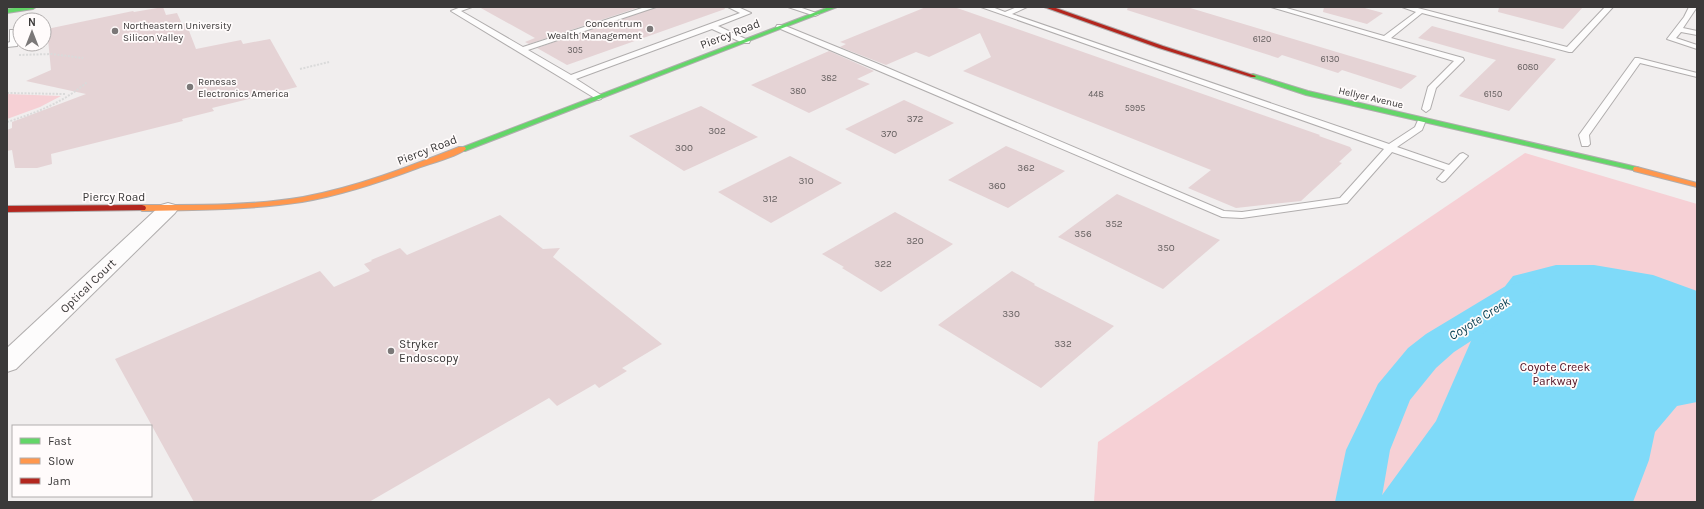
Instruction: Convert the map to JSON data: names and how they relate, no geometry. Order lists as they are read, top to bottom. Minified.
{"streets":{"street":["Piercy Road","Hellyer Avenue","Optical Court"]},"crossings":[["Piercy Road","Optical Court"]],"water":["Coyote Creek"],"parks":["Coyote Creek Parkway"],"places":["Concentrum Wealth Management","Northeastern University Silicon Valley","Renesas Electronics America","Stryker Endoscopy"],"house_numbers":["6120","305","6130","6080","382","380","448","6150","5995","372","302","370","300","362","310","360","312","352","356","320","350","322","330","332"],"legend":["Fast","Slow","Jam"],"north":"top"}
